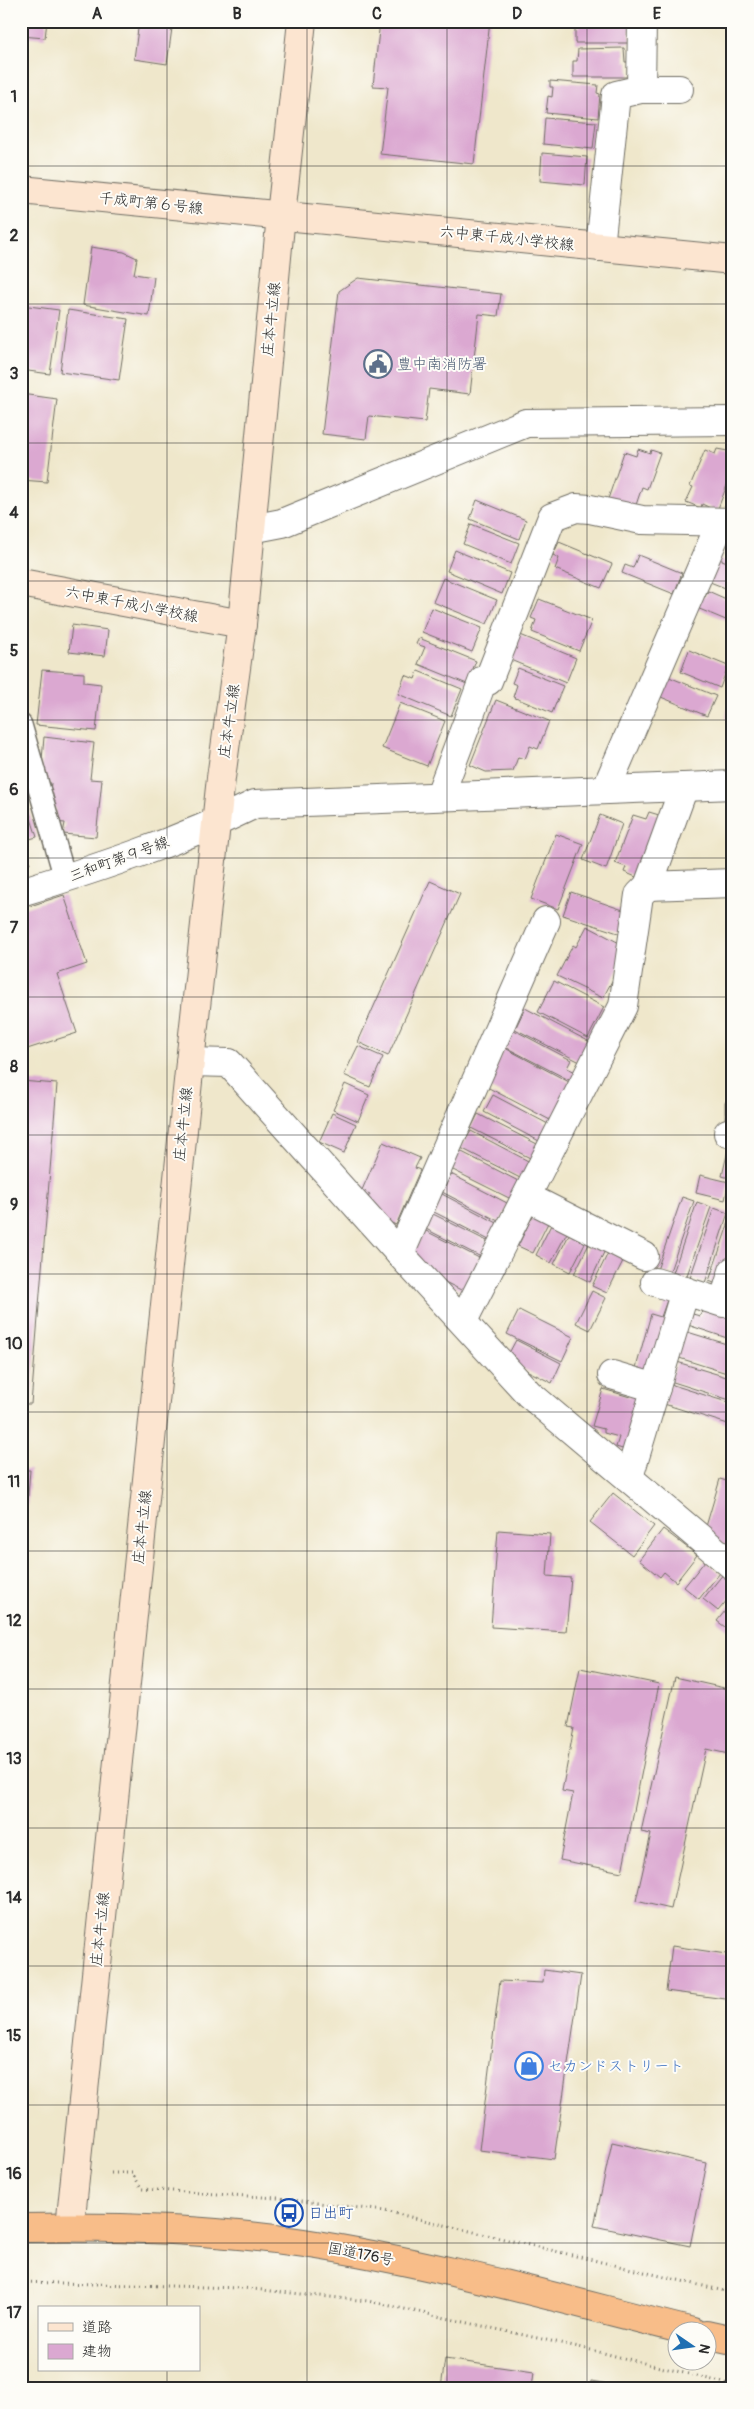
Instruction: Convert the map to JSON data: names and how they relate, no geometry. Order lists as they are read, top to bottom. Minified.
{"streets":{"highway":["国道176号"],"main road":["千成町第６号線","六中東千成小学校線","庄本牛立線"],"street":["三和町第９号線"]},"crossings":[["千成町第６号線","六中東千成小学校線"],["千成町第６号線","庄本牛立線"],["六中東千成小学校線","庄本牛立線"],["庄本牛立線","三和町第９号線"],["庄本牛立線","国道176号"]],"places":{"public building":["豊中南消防署"],"shop":["セカンドストリート"],"bus stop":["日出町"]},"legend":["道路","建物"],"north":"right","grid":{"columns":["A","B","C","D","E"],"rows":["1","2","3","4","5","6","7","8","9","10","11","12","13","14","15","16","17"]}}
